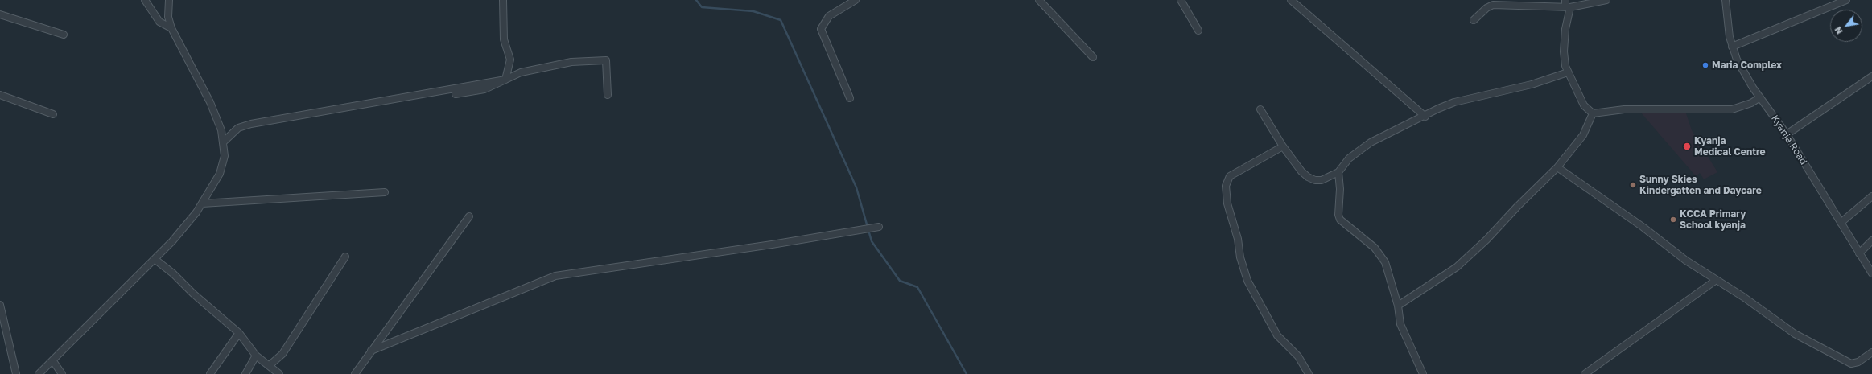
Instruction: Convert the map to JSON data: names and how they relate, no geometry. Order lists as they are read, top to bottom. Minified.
{"streets":{"street":["Kyanja Road"]},"places":["Maria Complex","Kyanja Medical Centre","Sunny Skies Kindergatten and Daycare","KCCA Primary School kyanja"],"north":"bottom left"}
